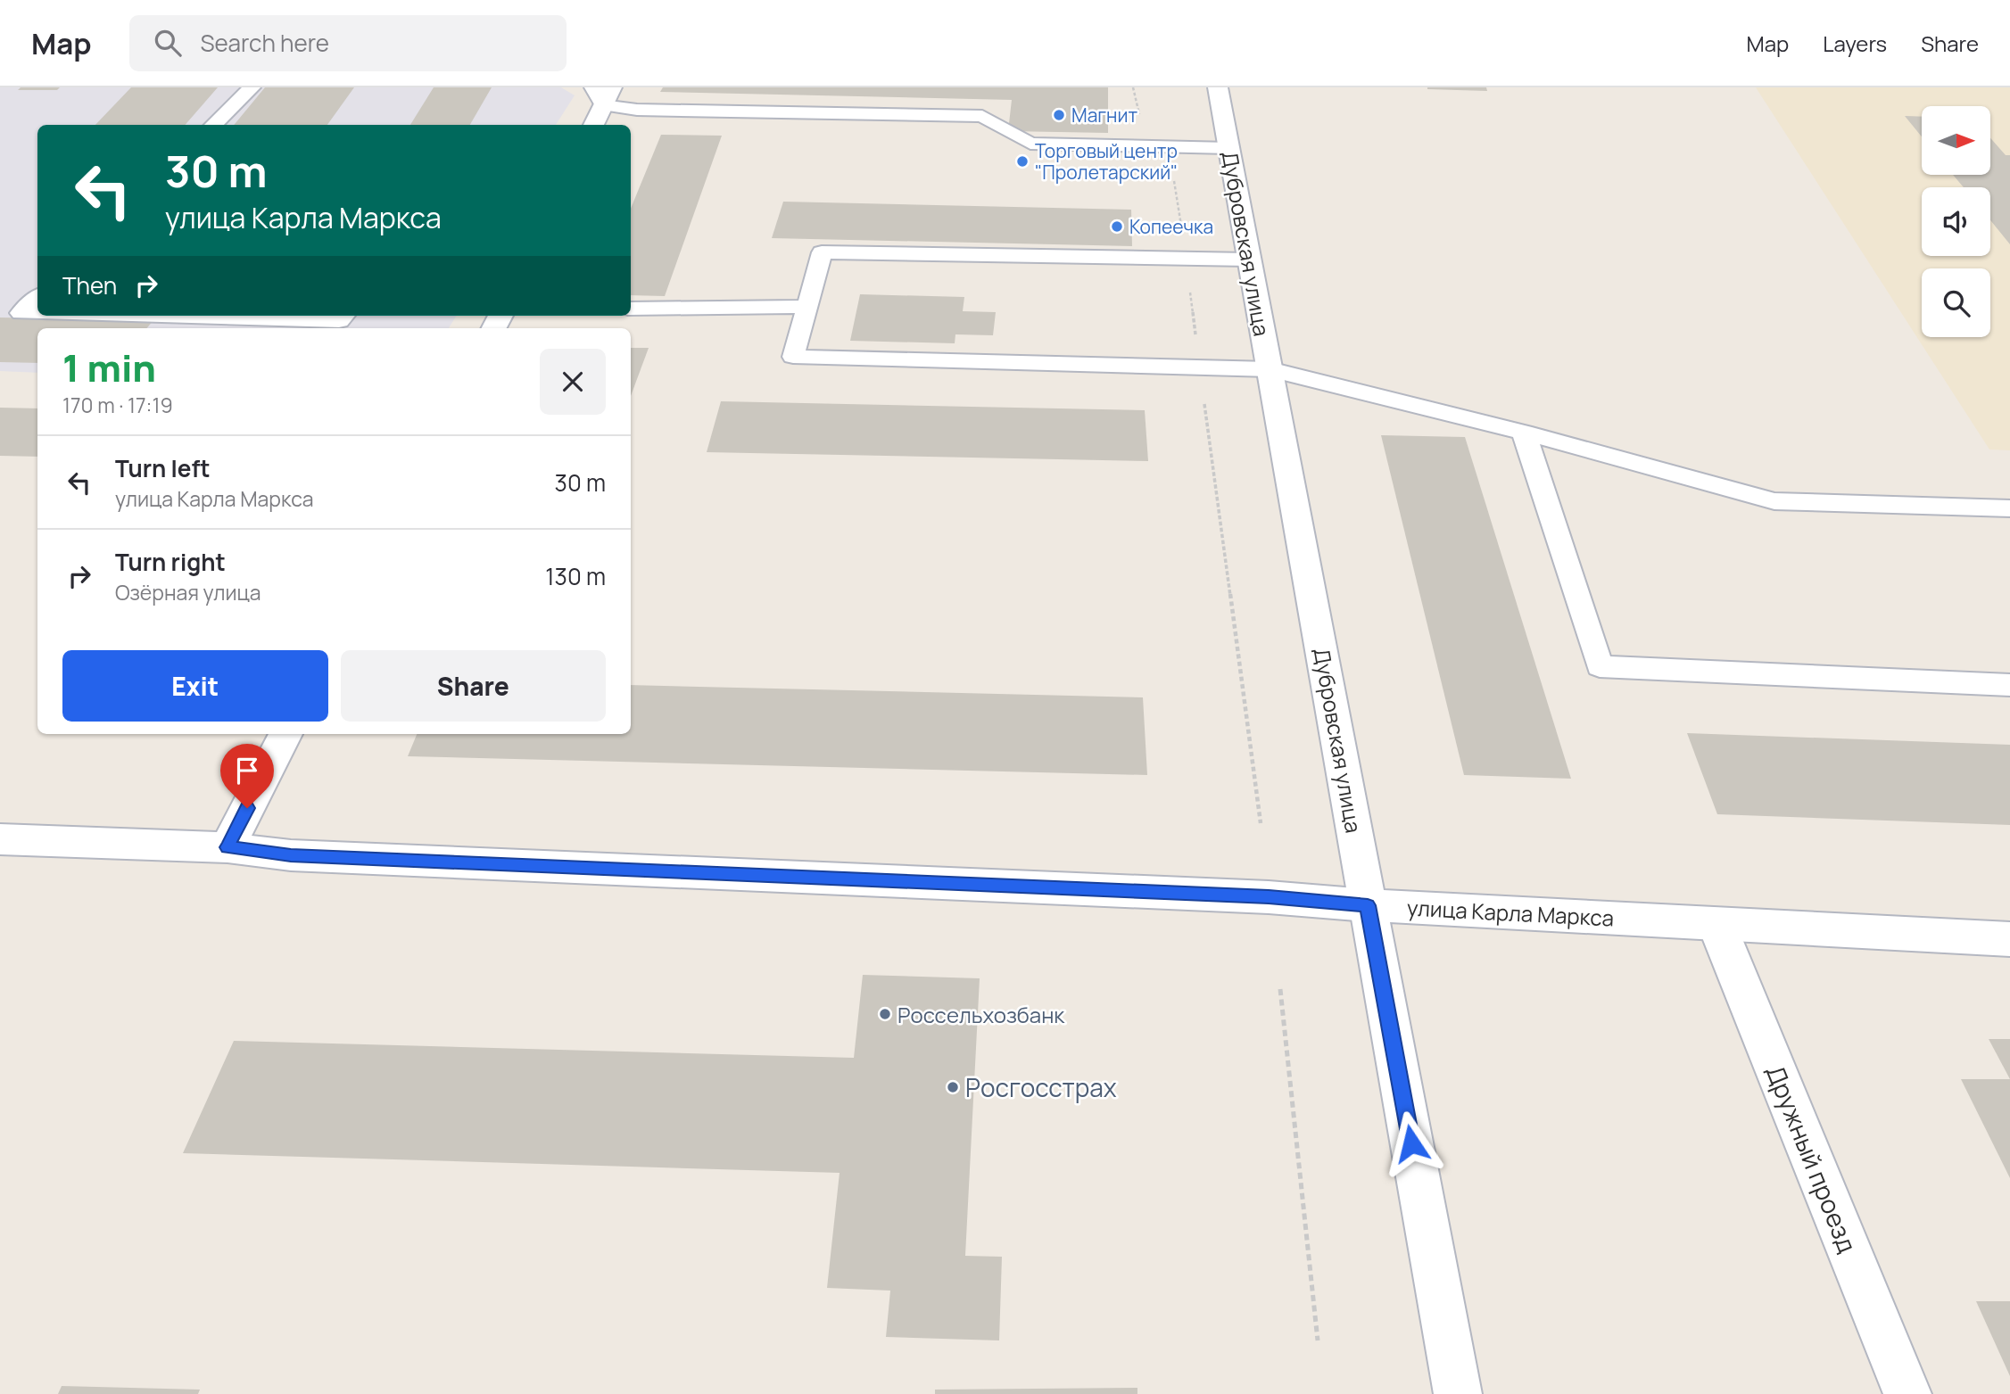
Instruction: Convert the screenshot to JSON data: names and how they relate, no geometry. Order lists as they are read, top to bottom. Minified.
{"streets":{"main road":["Дубровская улица","улица Карла Маркса","Дружный проезд"]},"crossings":[["Дубровская улица","улица Карла Маркса"],["улица Карла Маркса","Дружный проезд"]],"places":["Магнит","Торговый центр \"Пролетарский\"","Копеечка","Россельхозбанк","Росгосстрах"],"north":"right","page":{"header":"Map","search":"Search here","nav":["Map","Layers","Share"],"turn":["30 m","улица Карла Маркса"],"then":"Then","heading":["1 min","170 m · 17:19"],"list":[{"name":"Turn left","note":"улица Карла Маркса","value":"30 m"},{"name":"Turn right","note":"Озёрная улица","value":"130 m"}],"buttons":["Exit","Share"]}}
